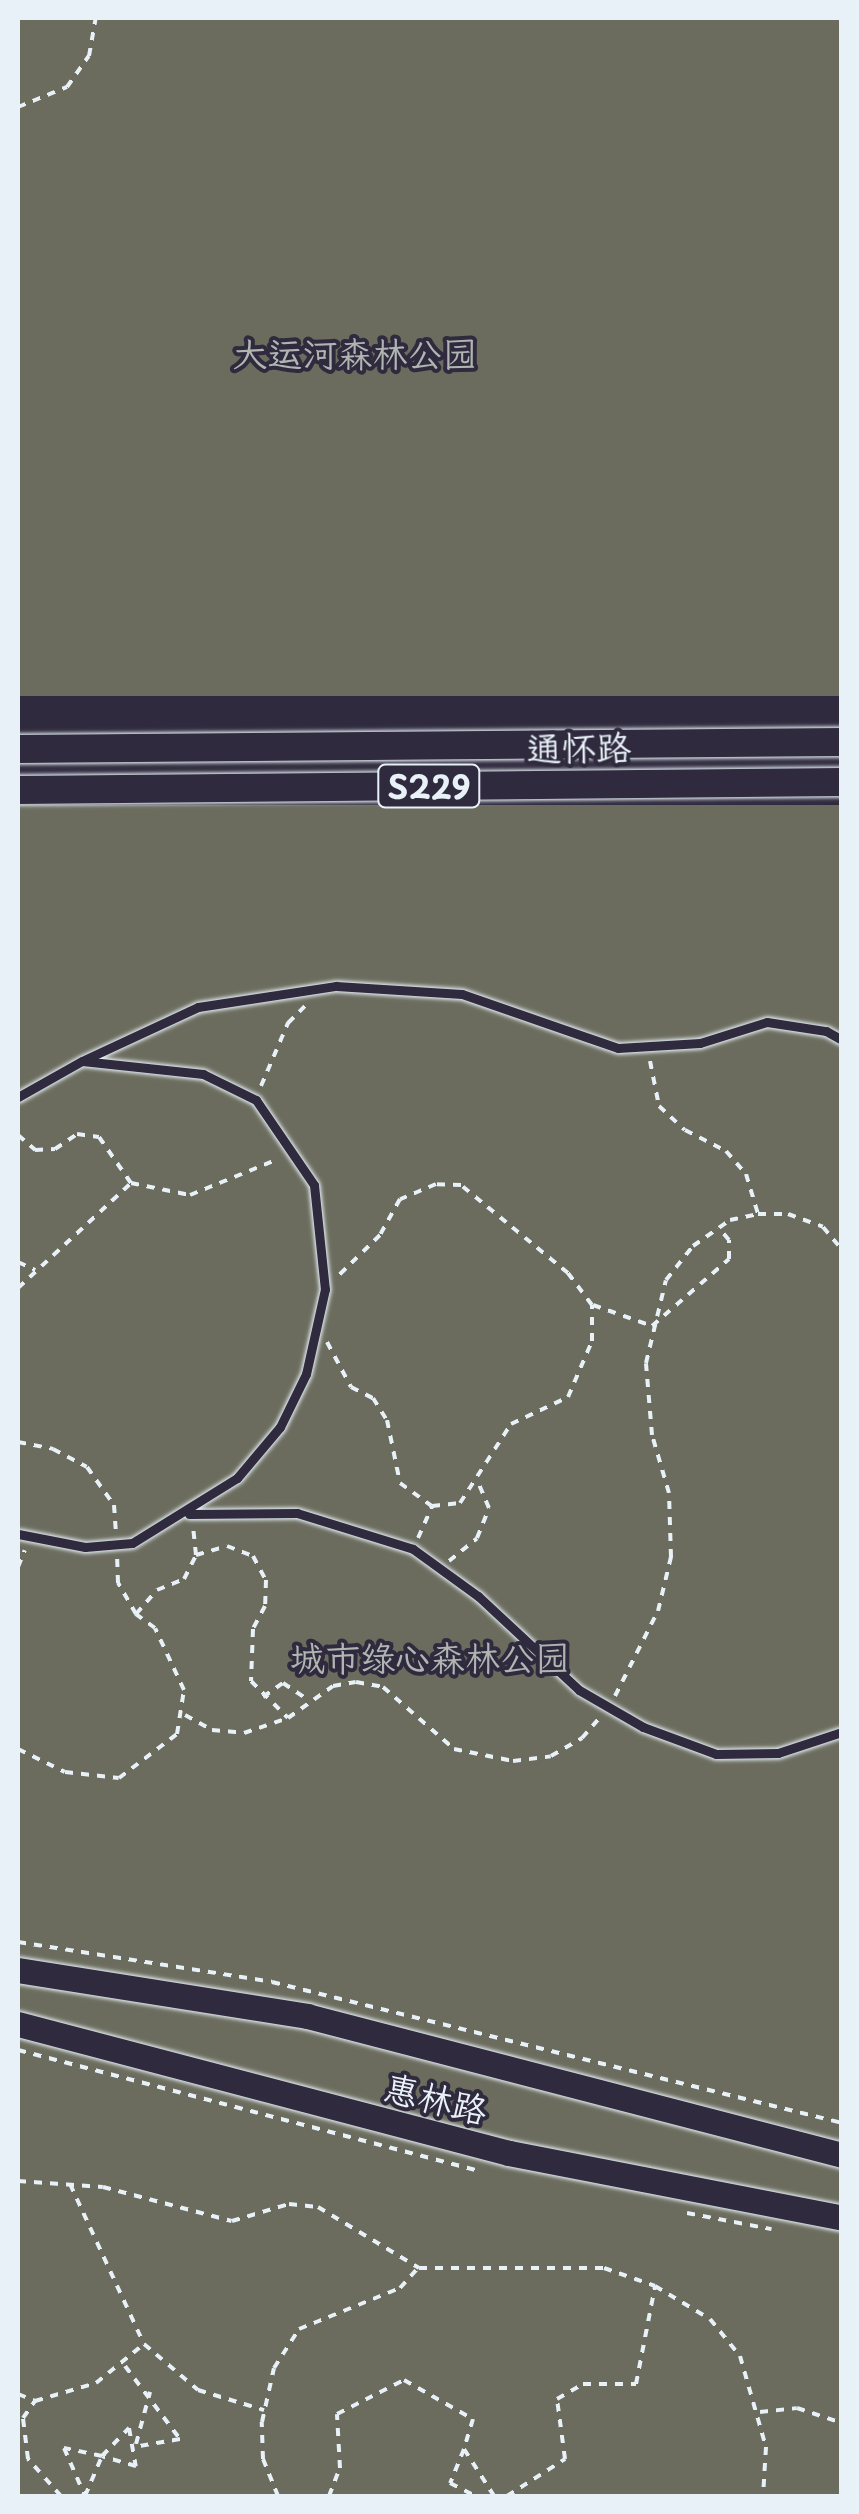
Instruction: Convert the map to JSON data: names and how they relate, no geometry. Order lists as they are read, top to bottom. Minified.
{"streets":{"main road":["通怀路","S229","惠林路"]},"parks":["大运河森林公园","城市绿心森林公园"]}
